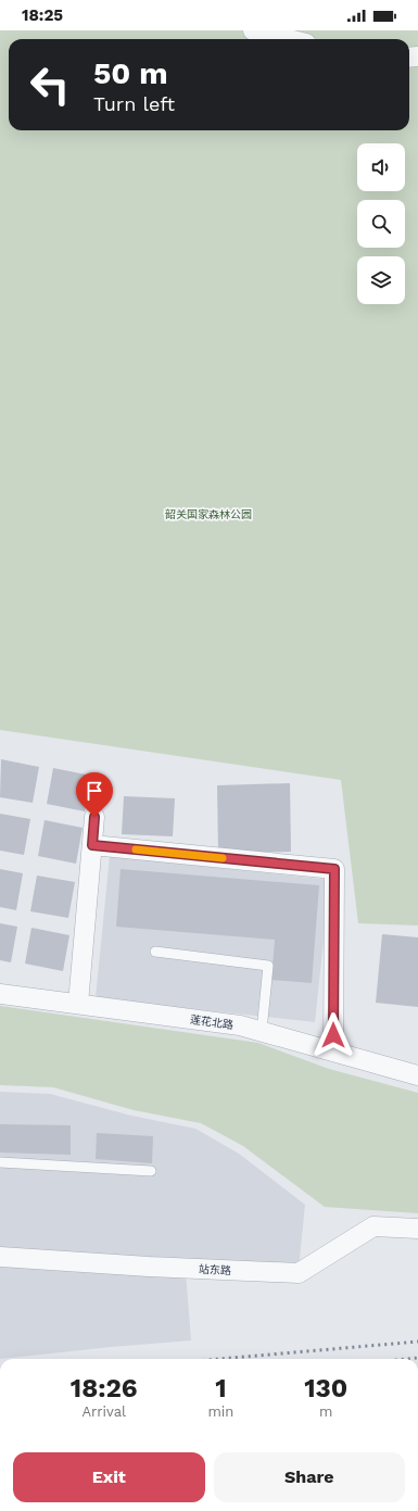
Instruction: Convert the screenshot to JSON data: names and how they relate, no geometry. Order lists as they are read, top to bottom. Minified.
{"streets":{"street":["莲花北路","站东路"]},"parks":["韶关国家森林公园"],"page":{"status":"18:25","turn":["50 m","Turn left"],"eta":["18:26","Arrival","1","min","130","m"],"buttons":["Exit","Share"]}}
